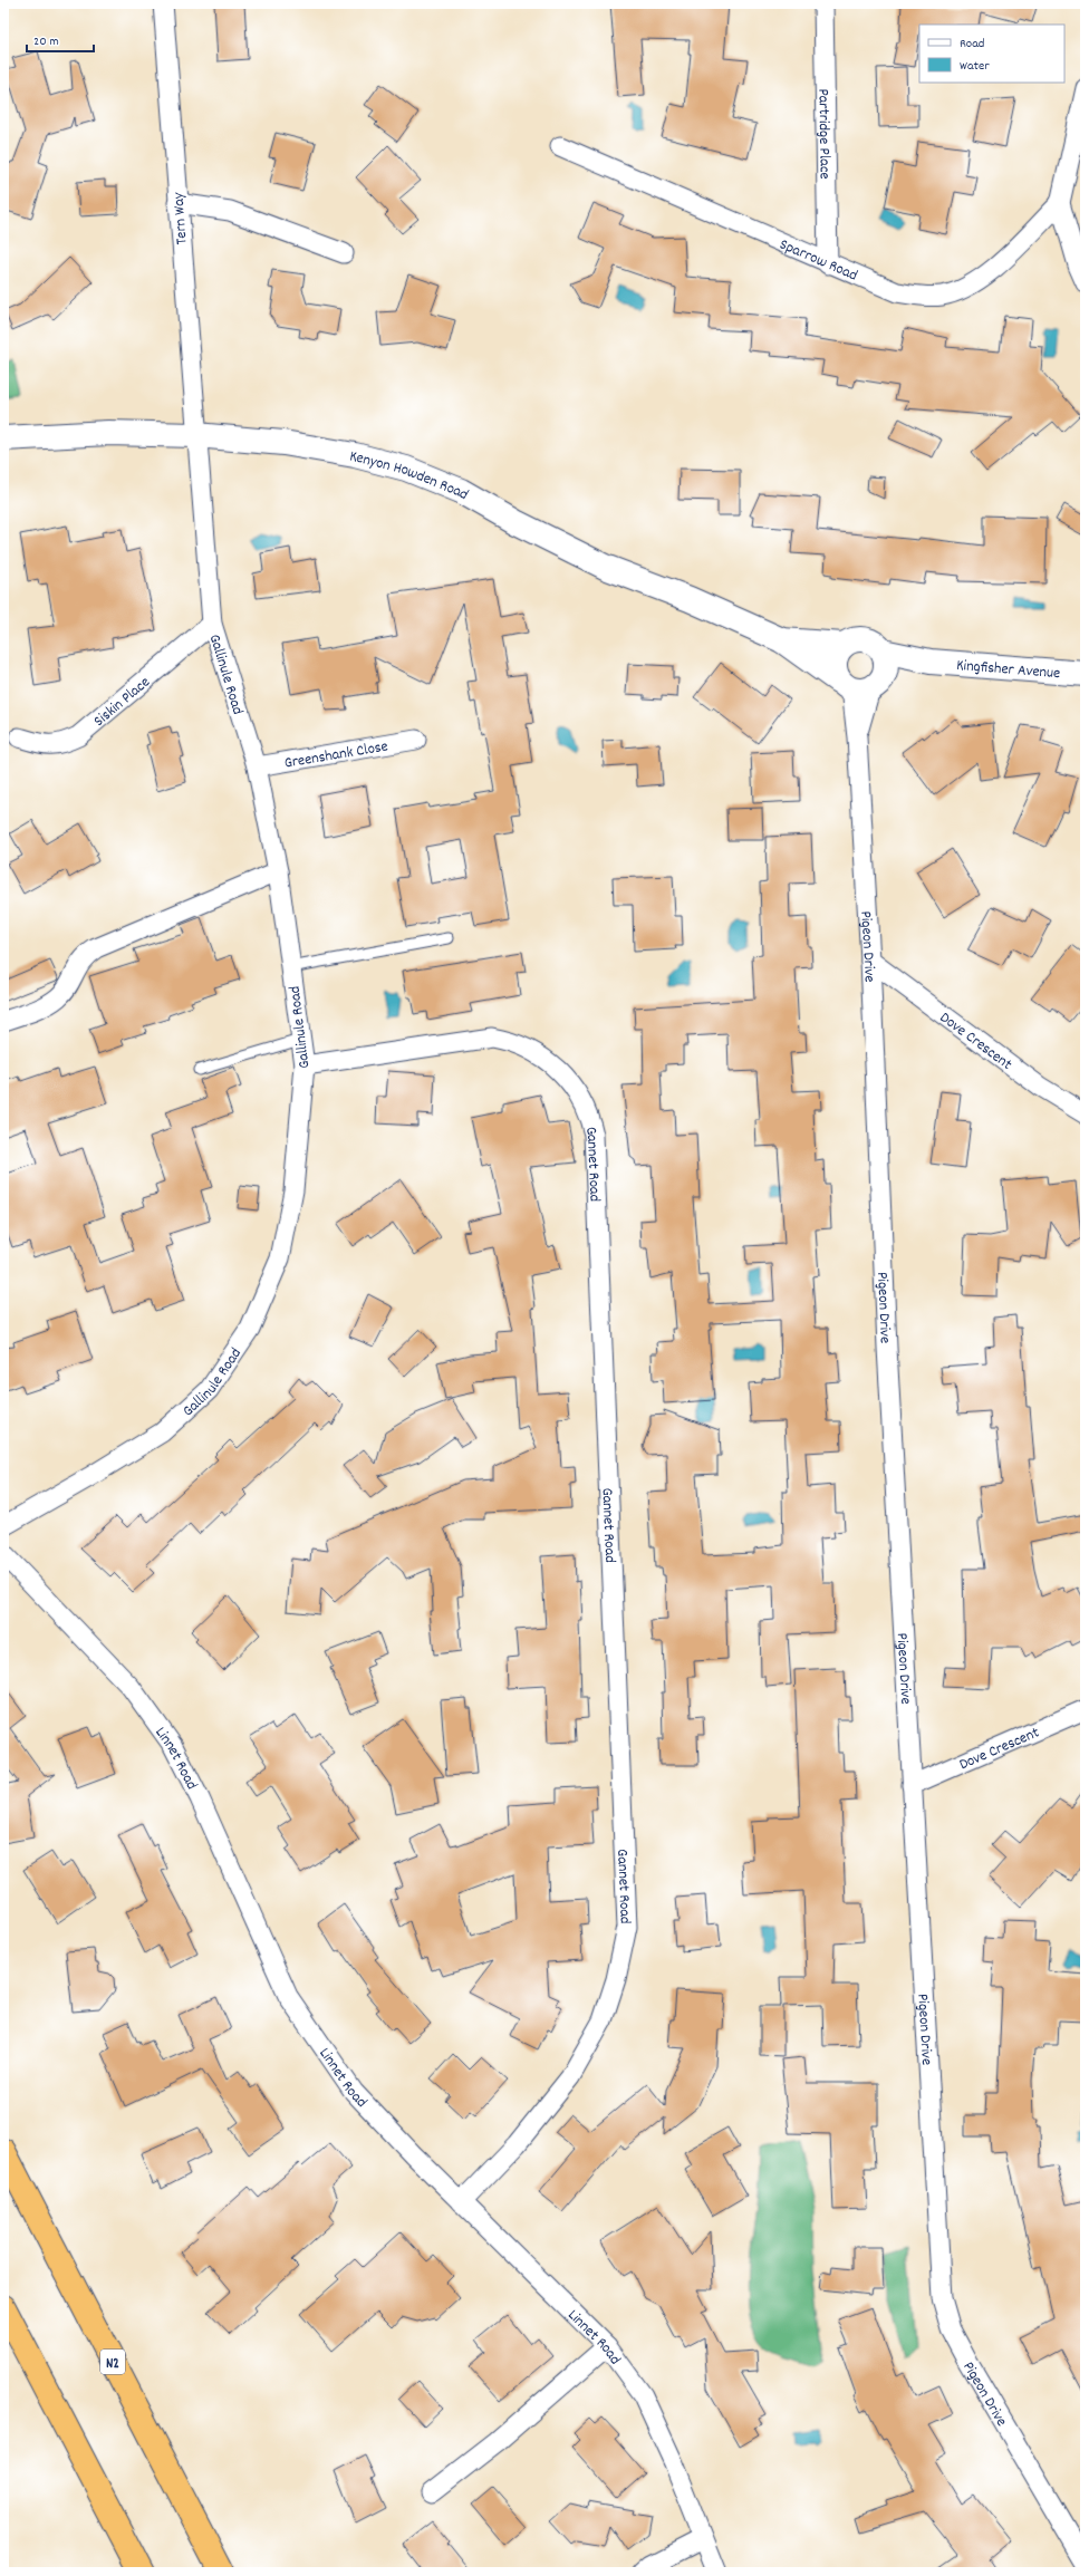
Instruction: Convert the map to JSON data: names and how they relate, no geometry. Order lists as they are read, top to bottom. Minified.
{"streets":{"highway":["N2"],"street":["Partridge Place","Tern Way","Sparrow Road","Kenyon Howden Road","Kingfisher Avenue","Gallinule Road","Siskin Place","Greenshank Close","Pigeon Drive","Dove Crescent","Gannet Road","Linnet Road"]},"crossings":[["Partridge Place","Sparrow Road"],["Tern Way","Kenyon Howden Road"],["Tern Way","Gallinule Road"],["Kenyon Howden Road","Kingfisher Avenue"],["Kenyon Howden Road","Gallinule Road"],["Kenyon Howden Road","Pigeon Drive"],["Kingfisher Avenue","Pigeon Drive"],["Gallinule Road","Siskin Place"],["Gallinule Road","Greenshank Close"],["Gallinule Road","Gannet Road"],["Pigeon Drive","Dove Crescent"],["Gannet Road","Linnet Road"]],"legend":["Road","Water"],"scale_bar":"20 m"}
